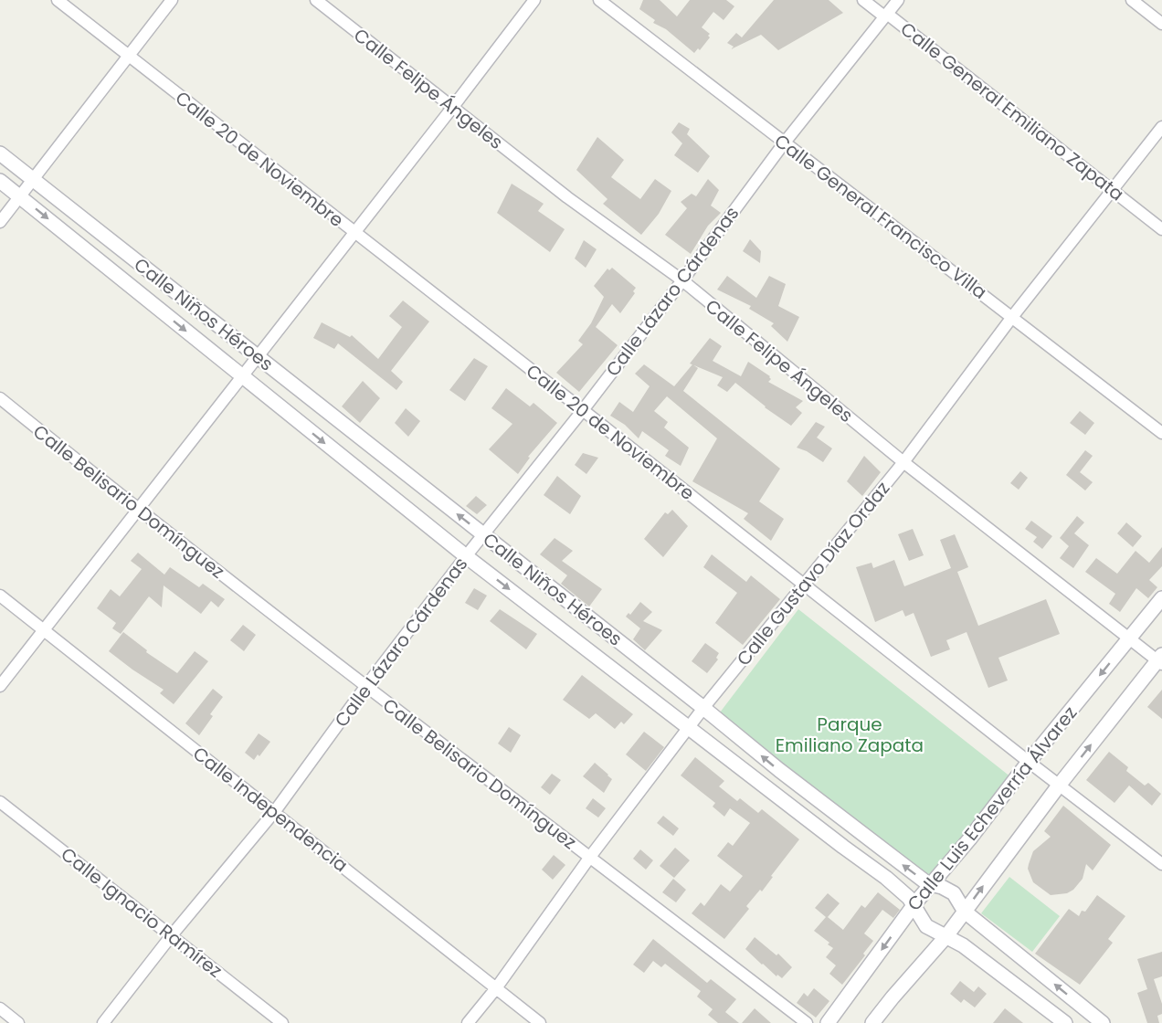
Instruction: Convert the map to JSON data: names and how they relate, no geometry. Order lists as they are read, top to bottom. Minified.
{"streets":{"street":["Calle Felipe Ángeles","Calle General Emiliano Zapata","Calle 20 de Noviembre","Calle General Francisco Villa","Calle Lázaro Cárdenas","Calle Niños Héroes","Calle Belisario Domínguez","Calle Gustavo Díaz Ordaz","Calle Luis Echeverría Álvarez","Calle Independencia","Calle Ignacio Ramírez"]},"crossings":[["Calle Felipe Ángeles","Calle Lázaro Cárdenas"],["Calle Felipe Ángeles","Calle Gustavo Díaz Ordaz"],["Calle Felipe Ángeles","Calle Luis Echeverría Álvarez"],["Calle General Emiliano Zapata","Calle Lázaro Cárdenas"],["Calle General Emiliano Zapata","Calle Gustavo Díaz Ordaz"],["Calle 20 de Noviembre","Calle Lázaro Cárdenas"],["Calle 20 de Noviembre","Calle Gustavo Díaz Ordaz"],["Calle 20 de Noviembre","Calle Luis Echeverría Álvarez"],["Calle General Francisco Villa","Calle Lázaro Cárdenas"],["Calle General Francisco Villa","Calle Gustavo Díaz Ordaz"],["Calle Lázaro Cárdenas","Calle Niños Héroes"],["Calle Lázaro Cárdenas","Calle Belisario Domínguez"],["Calle Lázaro Cárdenas","Calle Independencia"],["Calle Lázaro Cárdenas","Calle Ignacio Ramírez"],["Calle Niños Héroes","Calle Gustavo Díaz Ordaz"],["Calle Niños Héroes","Calle Luis Echeverría Álvarez"],["Calle Belisario Domínguez","Calle Gustavo Díaz Ordaz"],["Calle Gustavo Díaz Ordaz","Calle Independencia"]],"parks":["Parque Emiliano Zapata"]}
